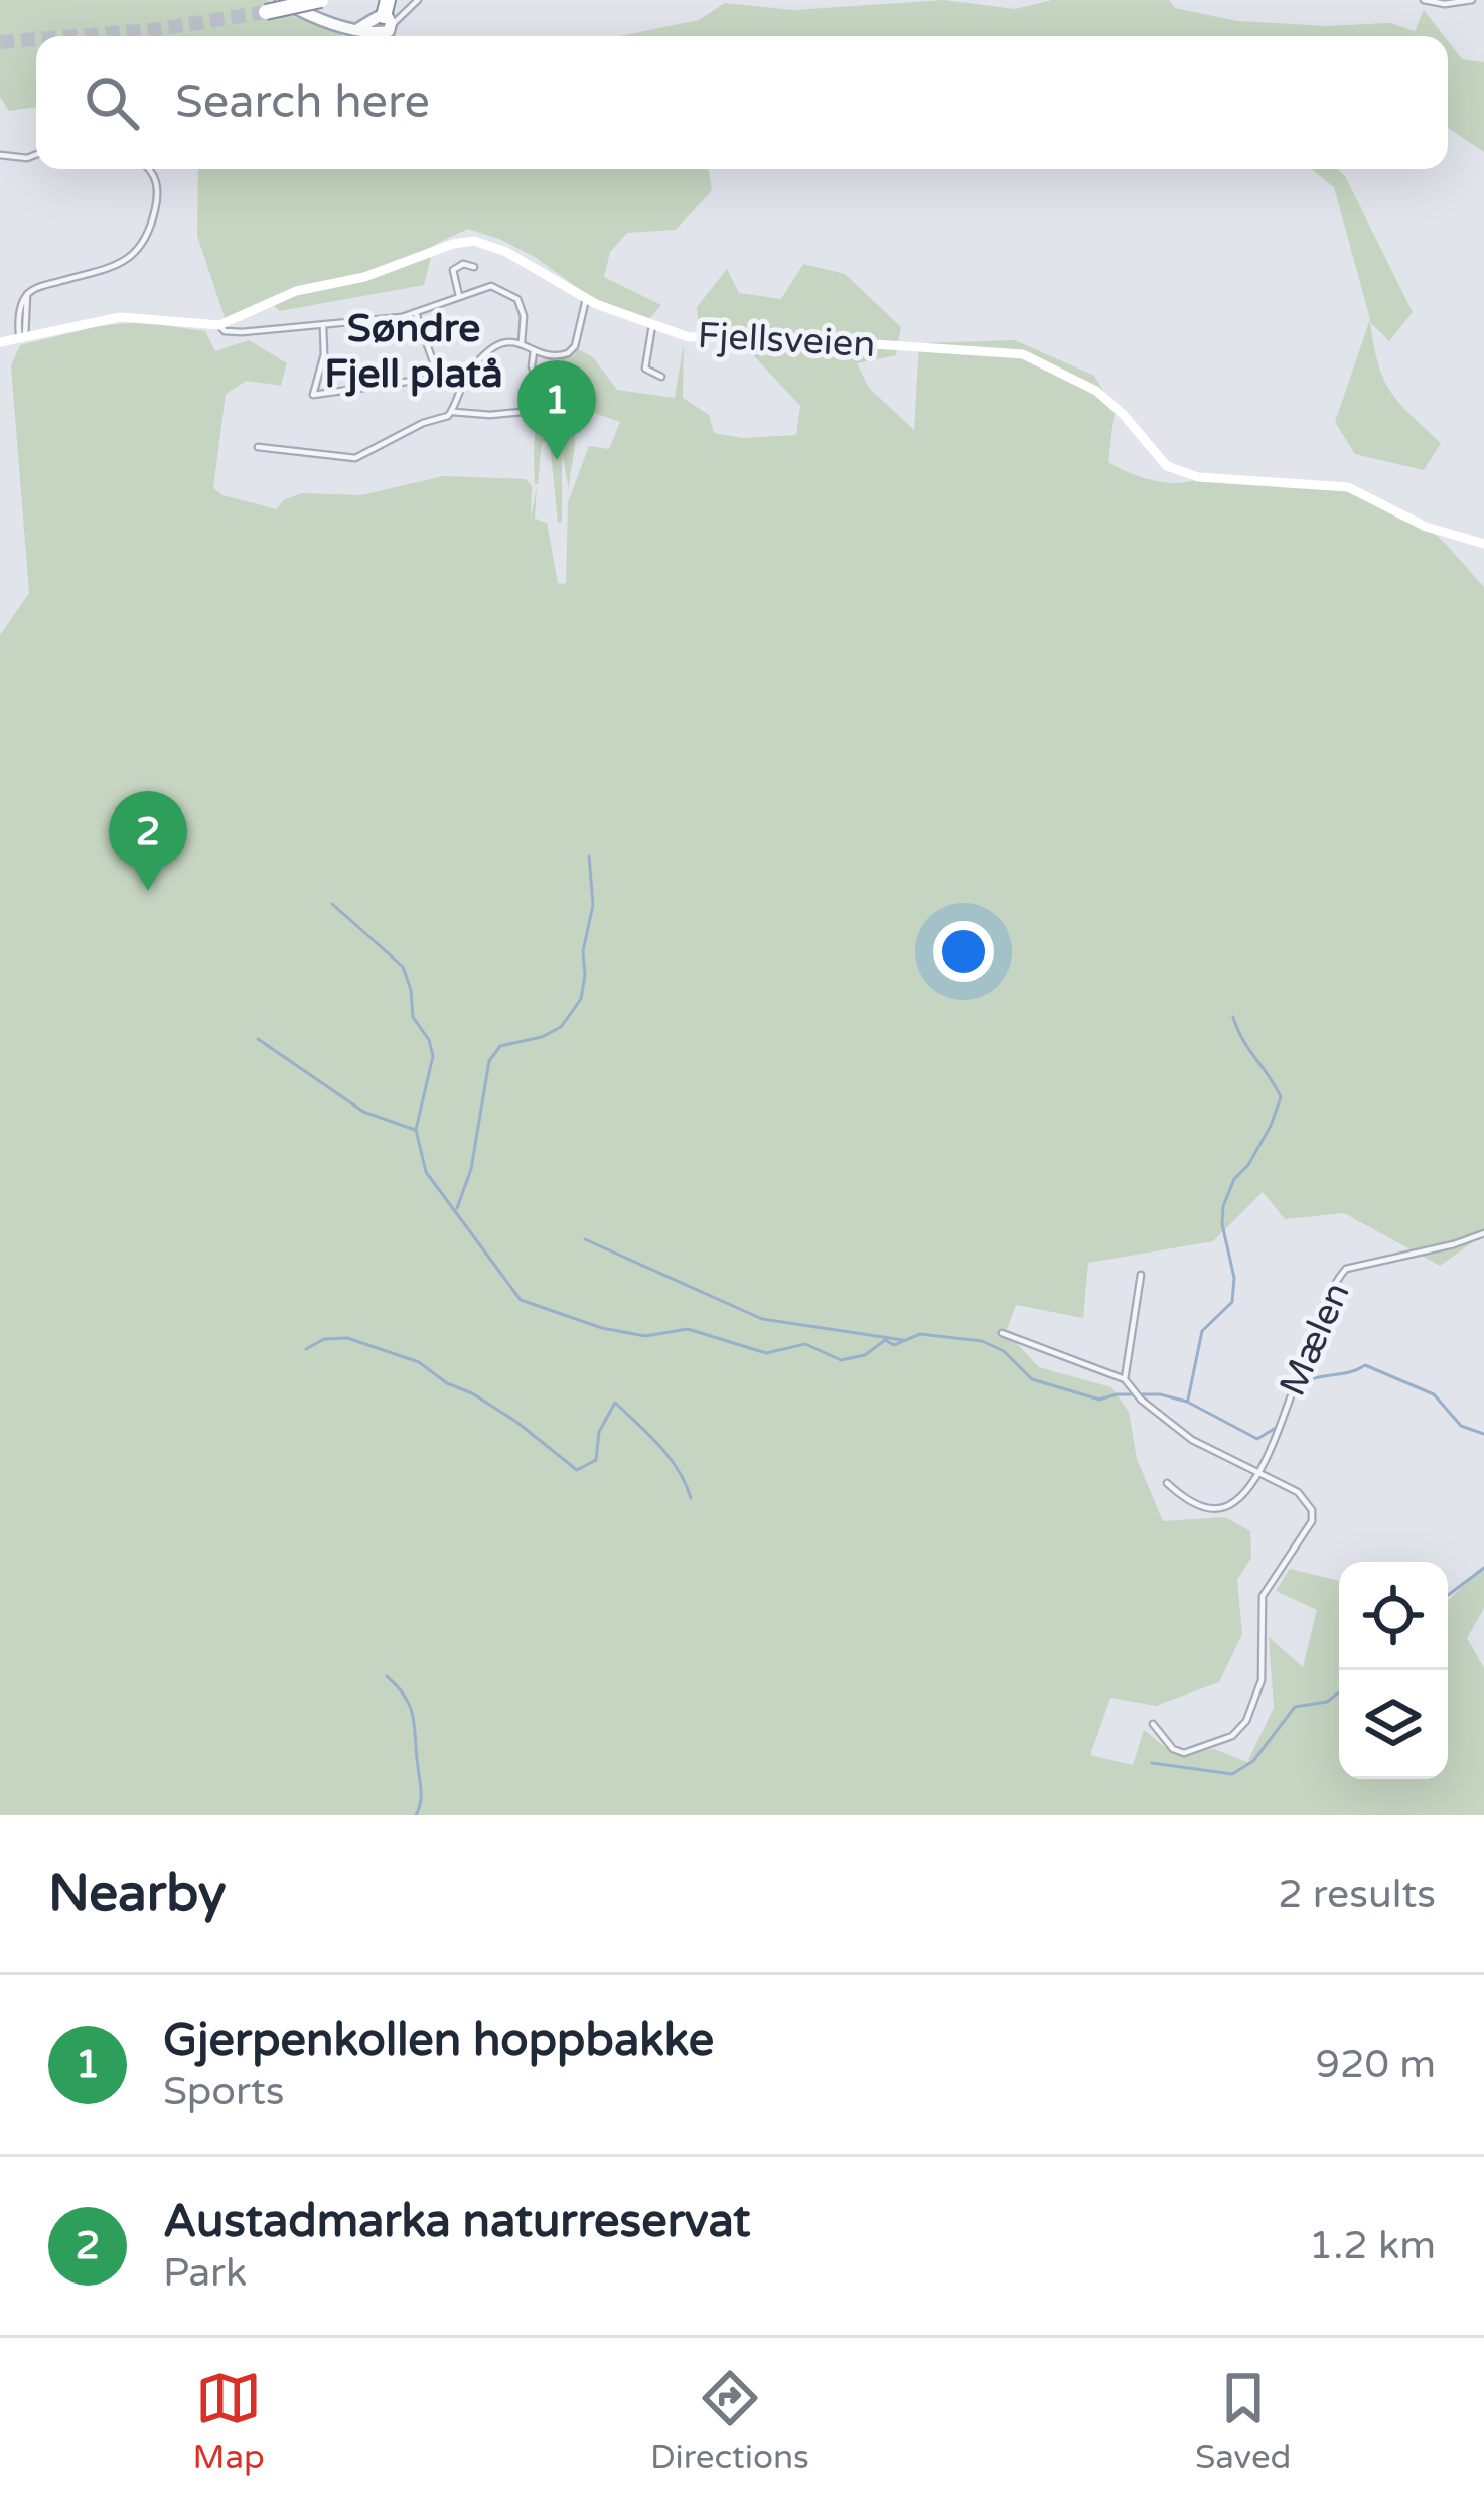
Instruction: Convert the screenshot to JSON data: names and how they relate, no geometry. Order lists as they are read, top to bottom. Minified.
{"streets":{"main road":["Fjellsveien"],"street":["Mælen"]},"districts":["Søndre Fjell platå"],"page":{"search":"Search here","pins":["1","2"],"heading":["Nearby","2 results"],"list":[{"mark":"1","name":"Gjerpenkollen hoppbakke","note":"Sports","value":"920 m"},{"mark":"2","name":"Austadmarka naturreservat","note":"Park","value":"1.2 km"}],"nav":["Map","Directions","Saved"]}}
